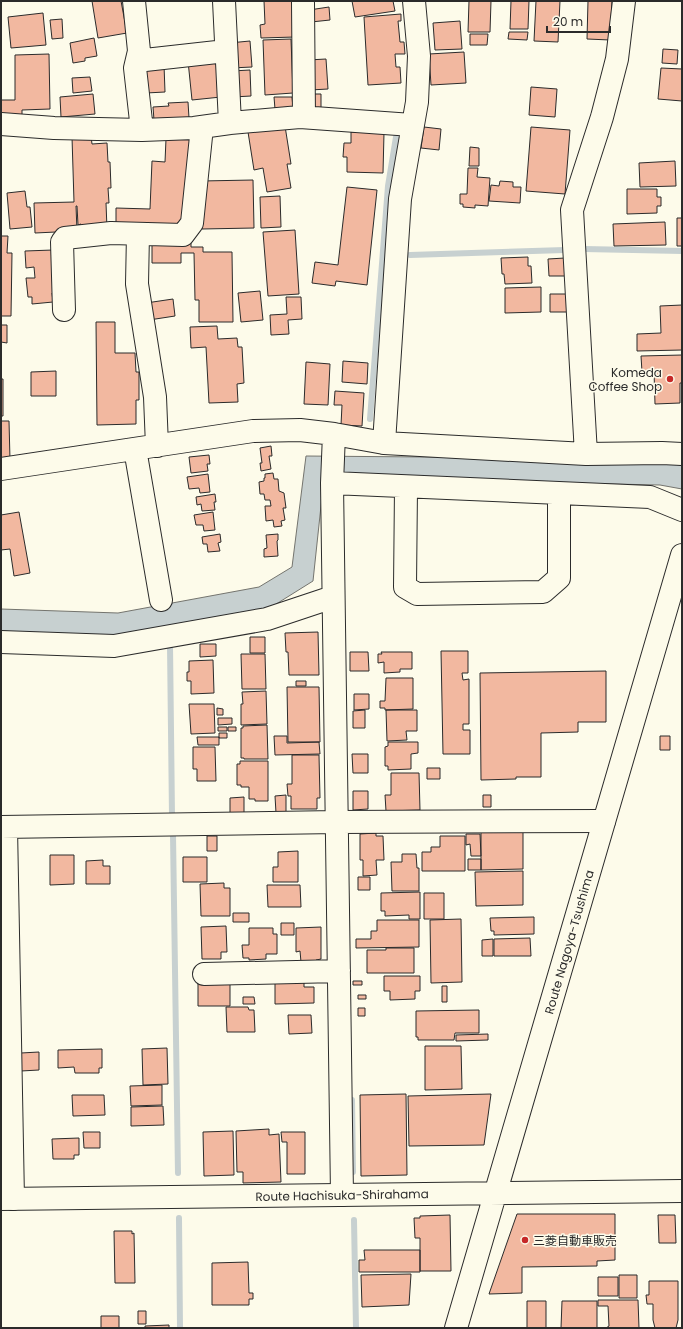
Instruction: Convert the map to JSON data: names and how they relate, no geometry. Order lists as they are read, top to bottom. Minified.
{"streets":{"street":["Route Nagoya-Tsushima","Route Hachisuka-Shirahama"]},"crossings":[["Route Nagoya-Tsushima","Route Hachisuka-Shirahama"]],"places":["Komeda Coffee Shop","三菱自動車販売"],"scale_bar":"20 m"}
